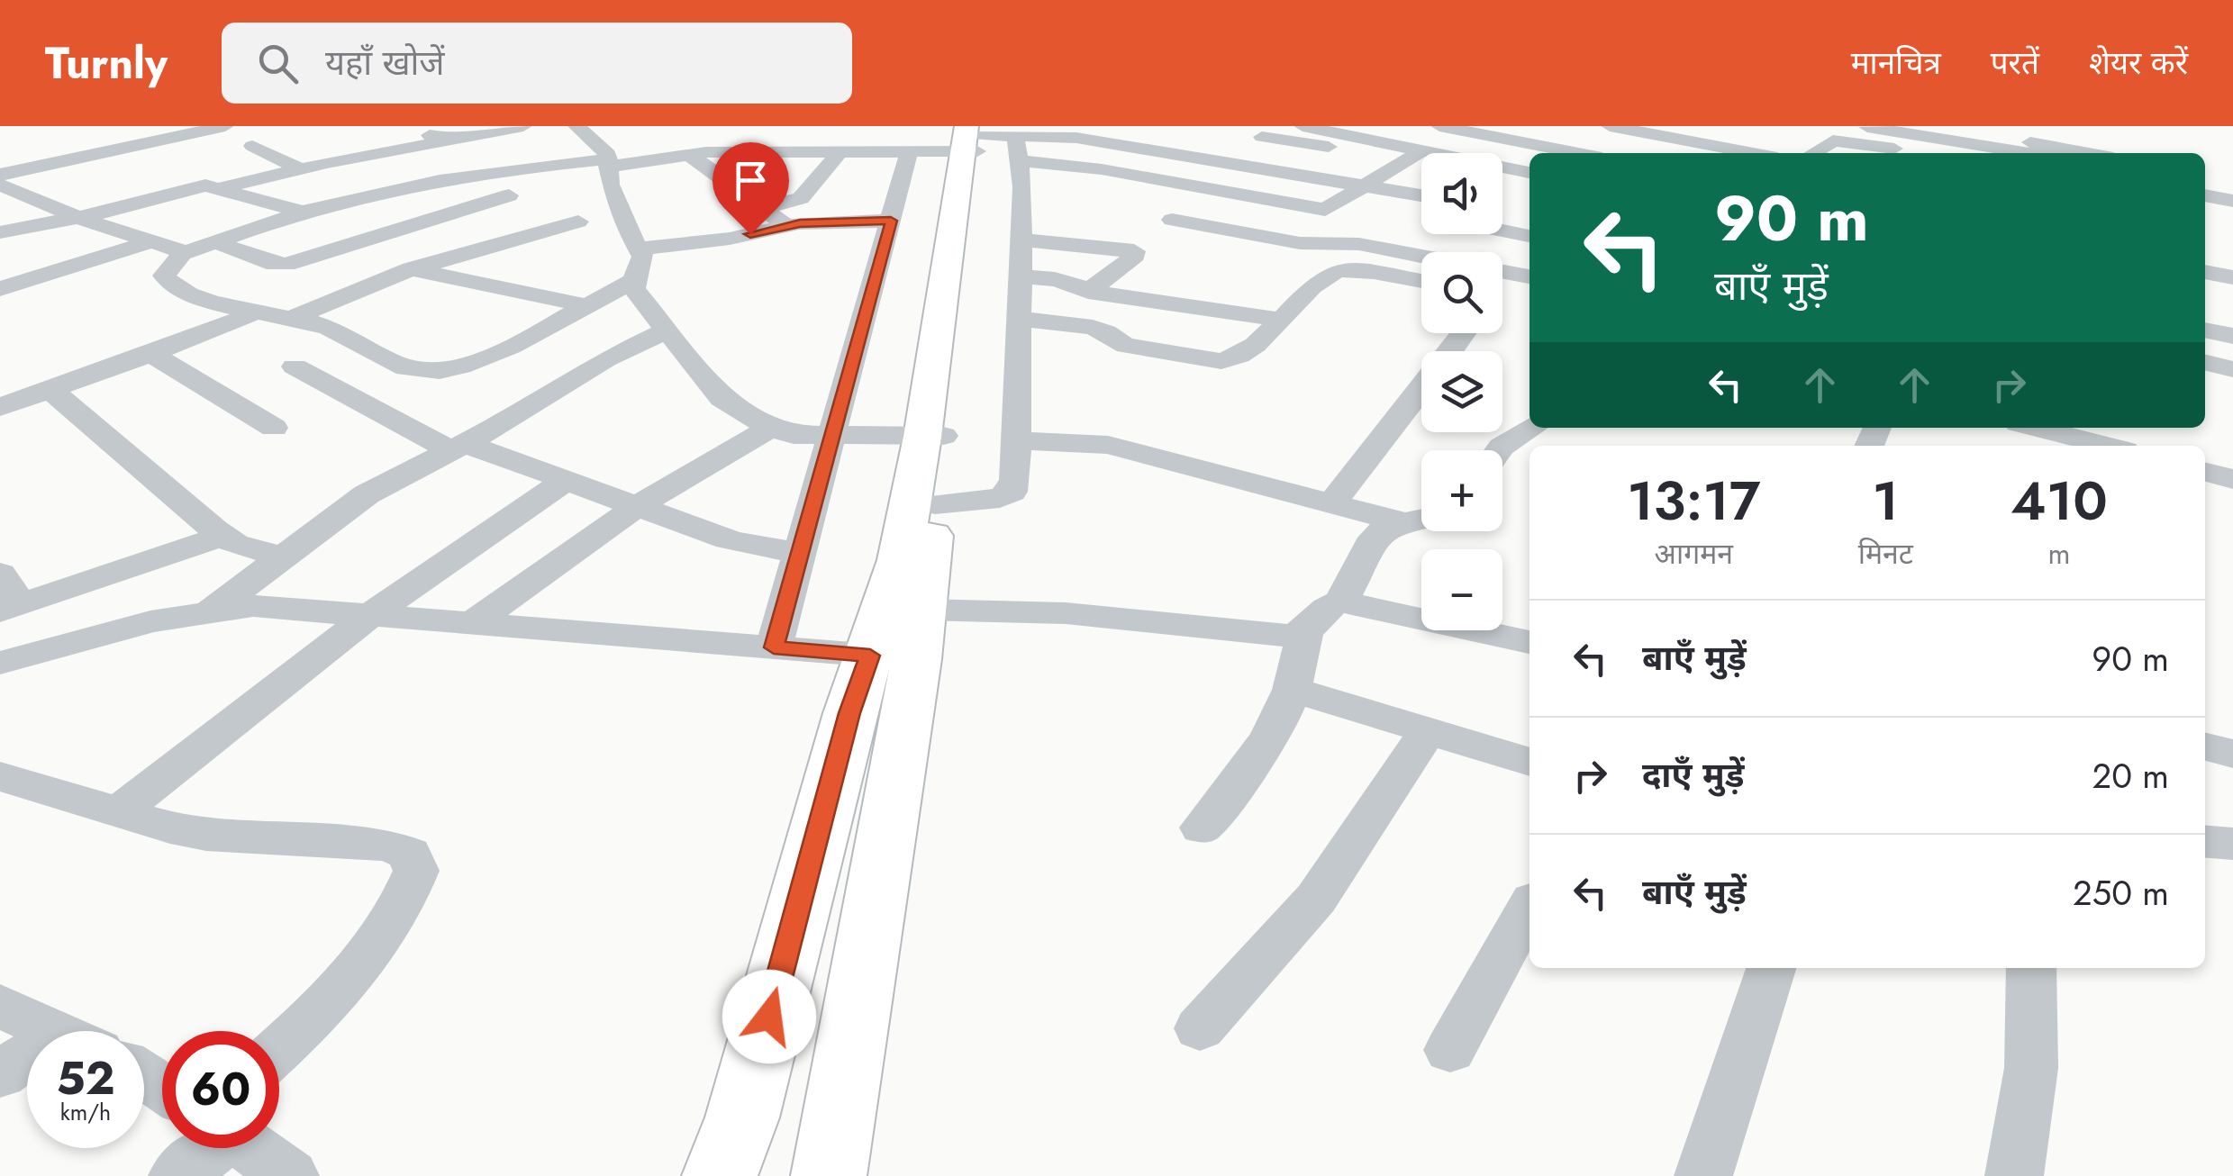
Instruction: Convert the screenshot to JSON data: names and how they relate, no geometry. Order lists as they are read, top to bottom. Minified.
{"page":{"header":"Turnly","search":"यहाँ खोजें","nav":["मानचित्र","परतें","शेयर करें"],"map_buttons":["+","−"],"turn":["90 m","बाएँ मुड़ें"],"eta":["13:17","आगमन","1","मिनट","410","m"],"list":[{"name":"बाएँ मुड़ें","value":"90 m"},{"name":"दाएँ मुड़ें","value":"20 m"},{"name":"बाएँ मुड़ें","value":"250 m"}],"speed":"52 km/h","limit":"60"}}
